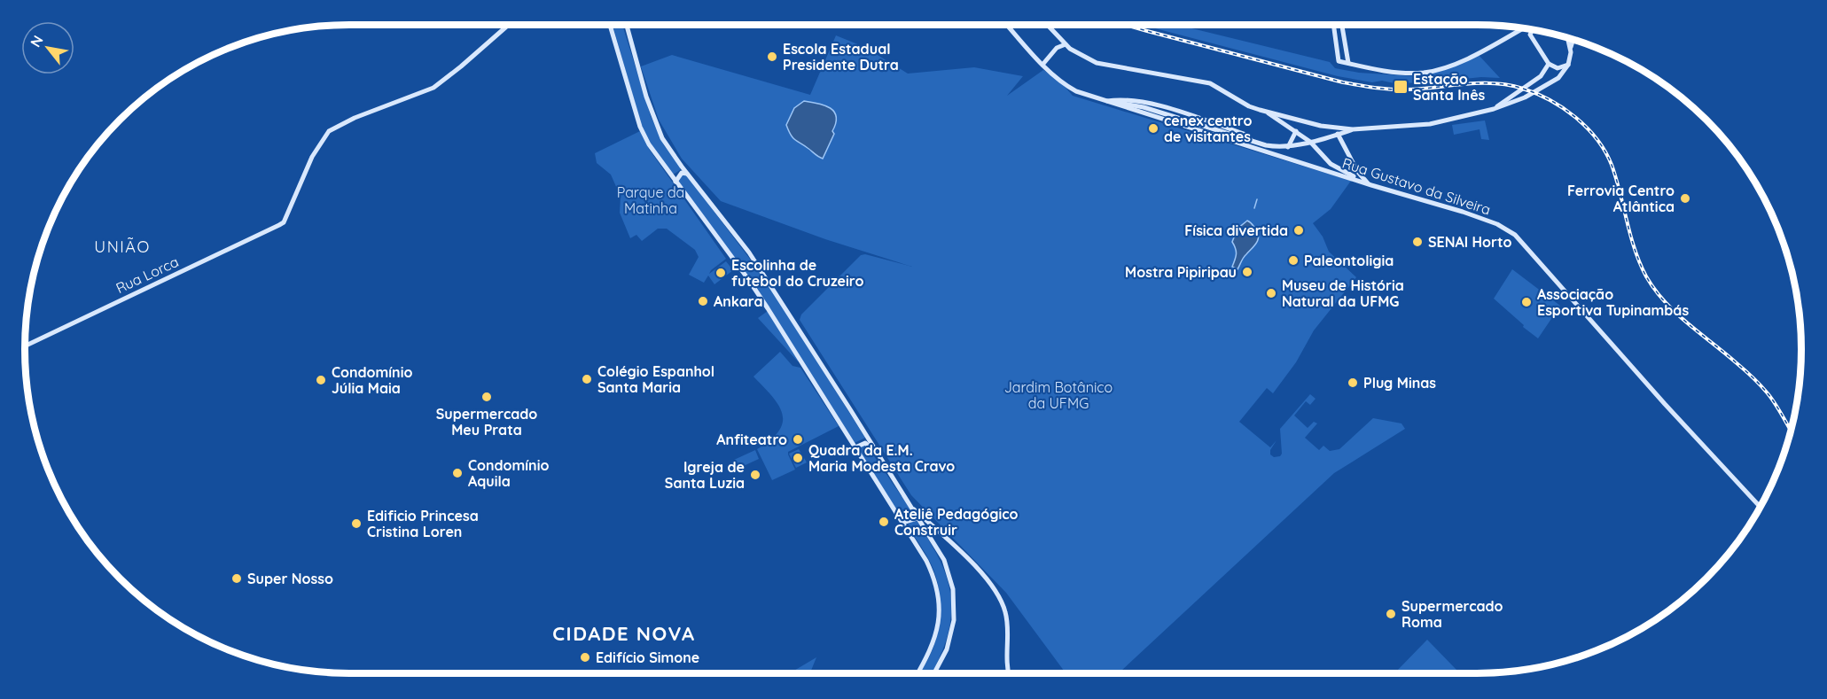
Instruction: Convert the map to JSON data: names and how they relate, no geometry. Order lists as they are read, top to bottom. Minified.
{"streets":{"main road":["Rua Gustavo da Silveira","Rua Lorca"]},"districts":["UNIÃO","CIDADE NOVA"],"parks":["Parque da Matinha","Jardim Botânico da UFMG"],"places":{"other":["Escola Estadual Presidente Dutra","cenex centro de visitantes","Ferrovia Centro Atlântica","Física divertida","SENAI Horto","Paleontoligia","Mostra Pipiripau","Escolinha de futebol do Cruzeiro","Museu de História Natural da UFMG","Ankara","Associação Esportiva Tupinambás","Colégio Espanhol Santa Maria","Condomínio Júlia Maia","Plug Minas","Supermercado Meu Prata","Anfiteatro","Quadra da E.M. Maria Modesta Cravo","Condomínio Aquila","Igreja de Santa Luzia","Ateliê Pedagógico Construir","Edificio Princesa Cristina Loren","Super Nosso","Supermercado Roma","Edifício Simone"],"transit":["Estação Santa Inês"]},"north":"top left"}
